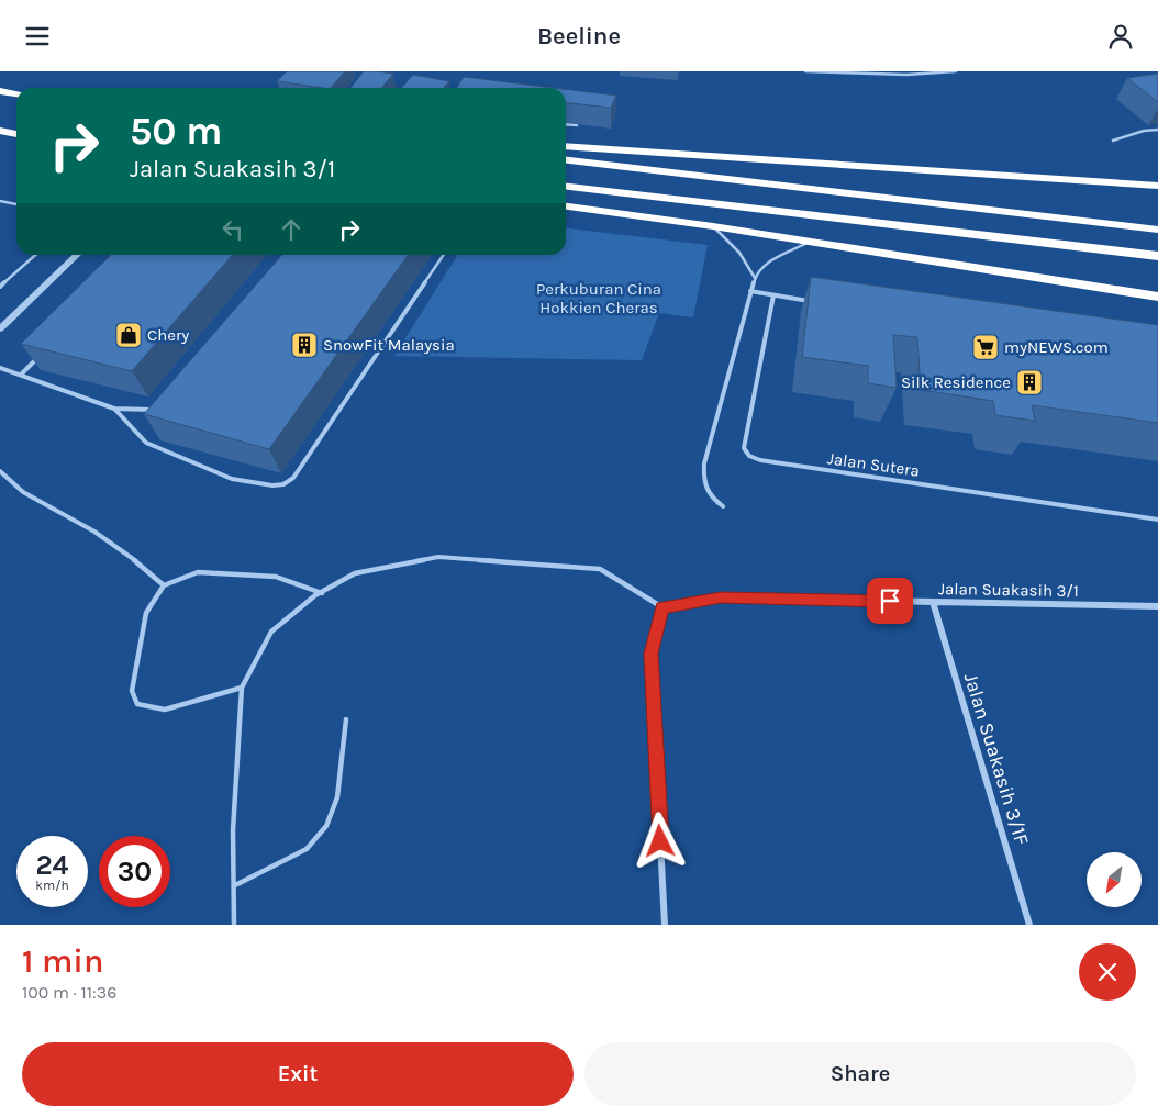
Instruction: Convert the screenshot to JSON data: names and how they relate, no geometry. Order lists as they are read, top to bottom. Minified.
{"streets":{"street":["Jalan Suakasih 3/1","Jalan Suakasih 3/1F"],"lane":["Jalan Sutera"]},"crossings":[["Jalan Suakasih 3/1","Jalan Suakasih 3/1F"]],"parks":["Perkuburan Cina Hokkien Cheras"],"places":{"shop":["Chery"],"building":["SnowFit Malaysia","Silk Residence"],"supermarket":["myNEWS.com"]},"north":"bottom left","page":{"header":"Beeline","turn":["50 m","Jalan Suakasih 3/1"],"speed":"24 km/h","limit":"30","heading":["1 min","100 m · 11:36"],"buttons":["Exit","Share"]}}
